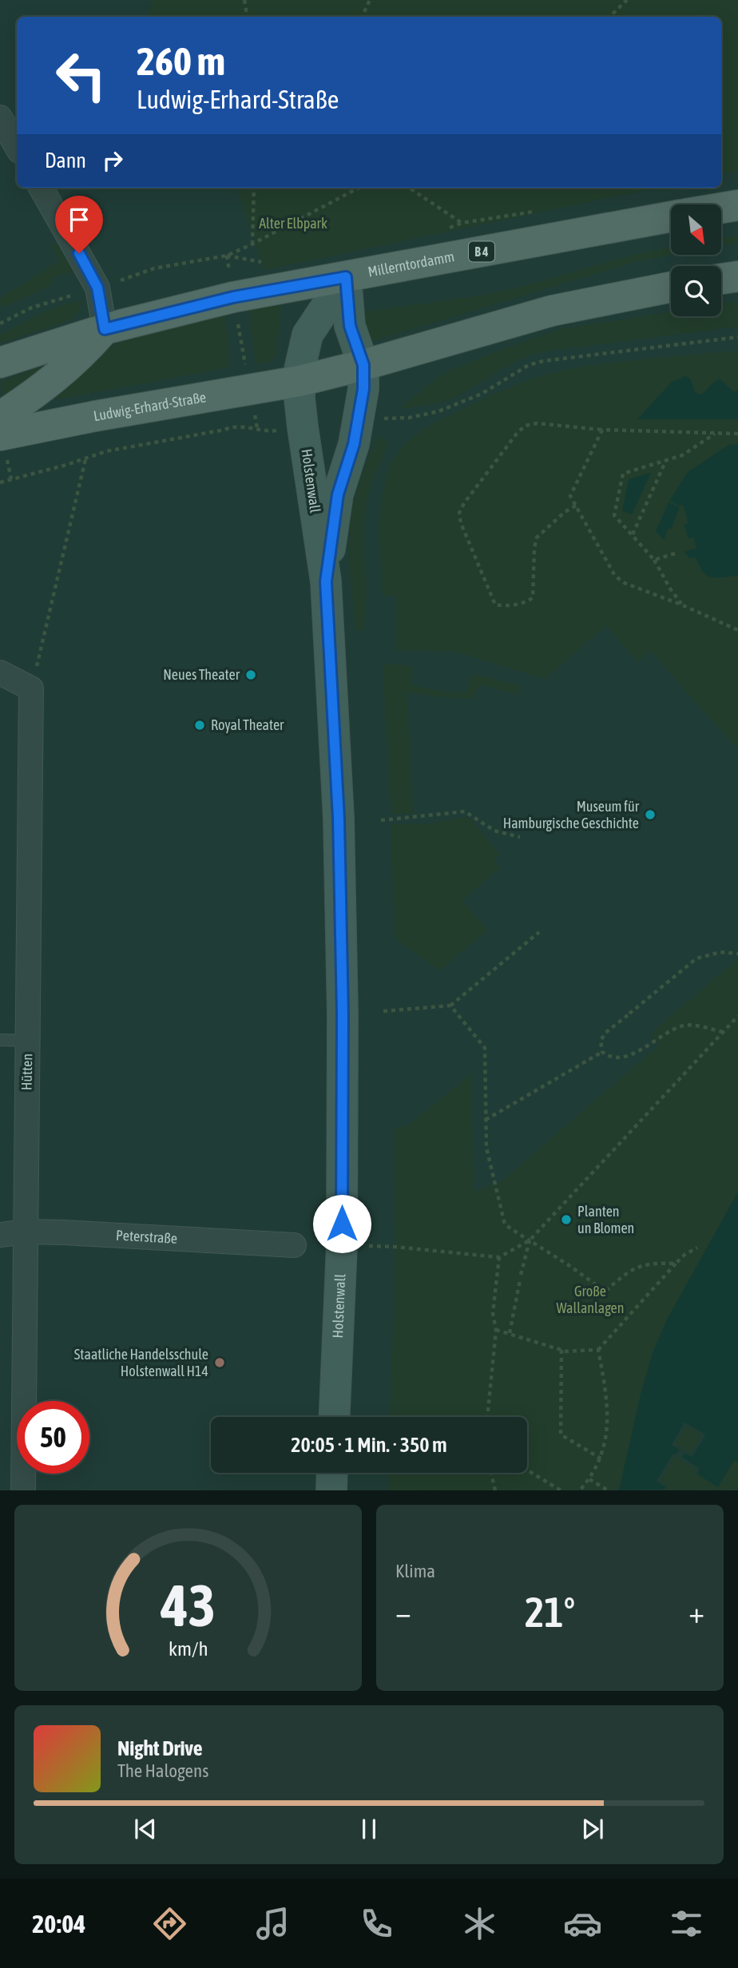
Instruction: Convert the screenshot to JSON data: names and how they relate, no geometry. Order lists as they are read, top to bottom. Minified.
{"streets":{"main road":["B 4","Millerntordamm","Ludwig-Erhard-Straße","Holstenwall"],"street":["Hütten","Peterstraße"]},"crossings":[["B 4","Millerntordamm"],["B 4","Holstenwall"],["Millerntordamm","Holstenwall"],["Ludwig-Erhard-Straße","Holstenwall"],["Hütten","Peterstraße"]],"parks":["Alter Elbpark","Große Wallanlagen"],"places":["Neues Theater","Royal Theater","Museum für Hamburgische Geschichte","Planten un Blomen","Staatliche Handelsschule Holstenwall H14"],"north":"bottom right","page":{"turn":["260 m","Ludwig-Erhard-Straße"],"then":"Dann","limit":"50","trip":"20:05 · 1 Min. · 350 m","tile":"Klima","heat":["−","21°","+"],"song":["Night Drive","The Halogens"],"tabs":"20:04","gauge":["43","km/h"]}}
